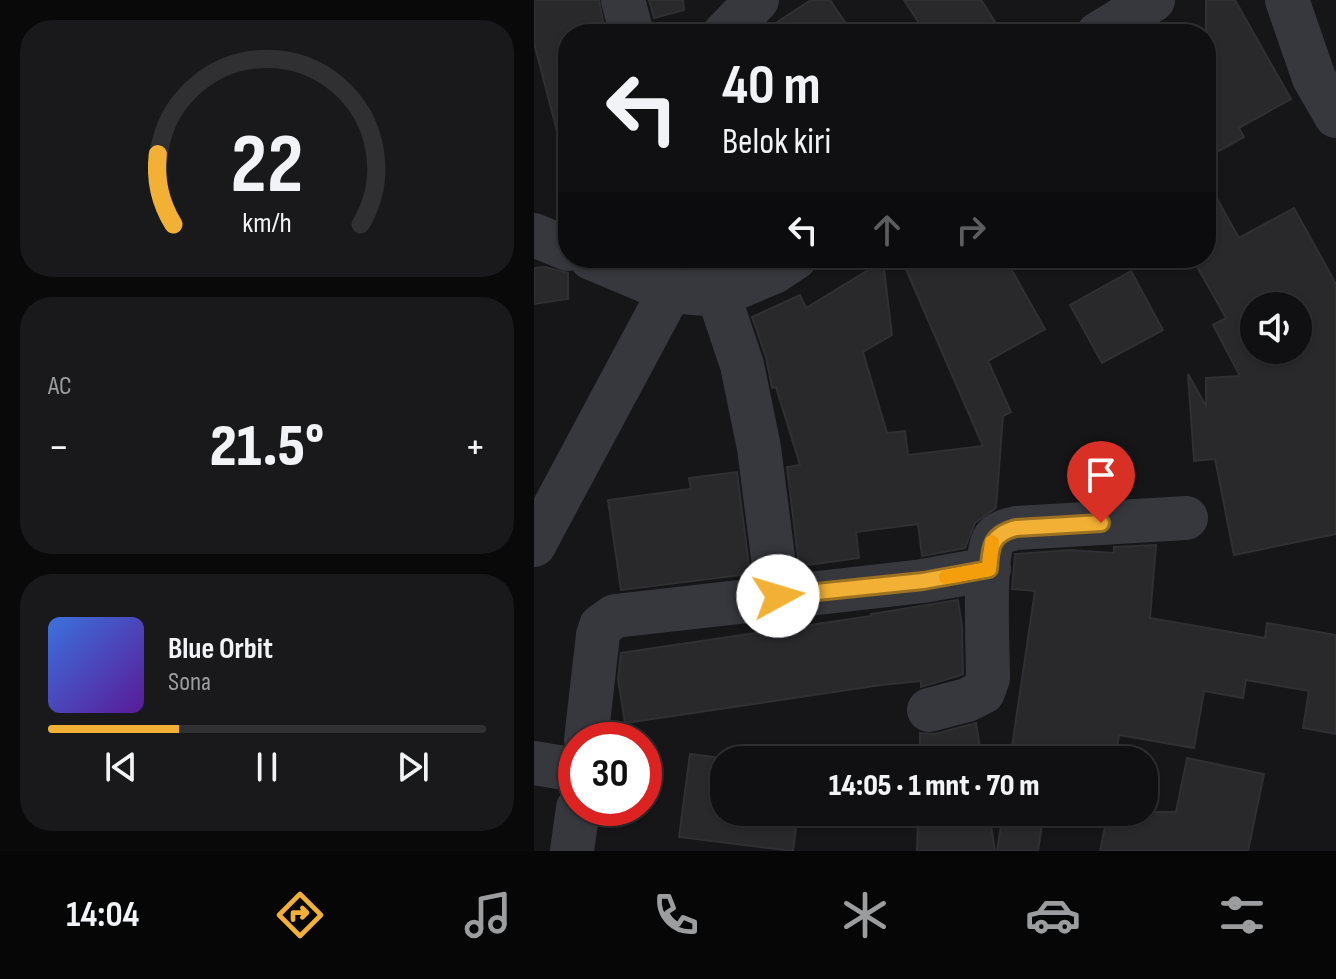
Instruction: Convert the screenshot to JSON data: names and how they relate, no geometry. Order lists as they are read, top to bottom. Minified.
{"page":{"turn":["40 m","Belok kiri"],"tile":"AC","heat":["−","21.5°","+"],"song":["Blue Orbit","Sona"],"limit":"30","trip":"14:05 · 1 mnt · 70 m","tabs":"14:04","gauge":["22","km/h"]}}
